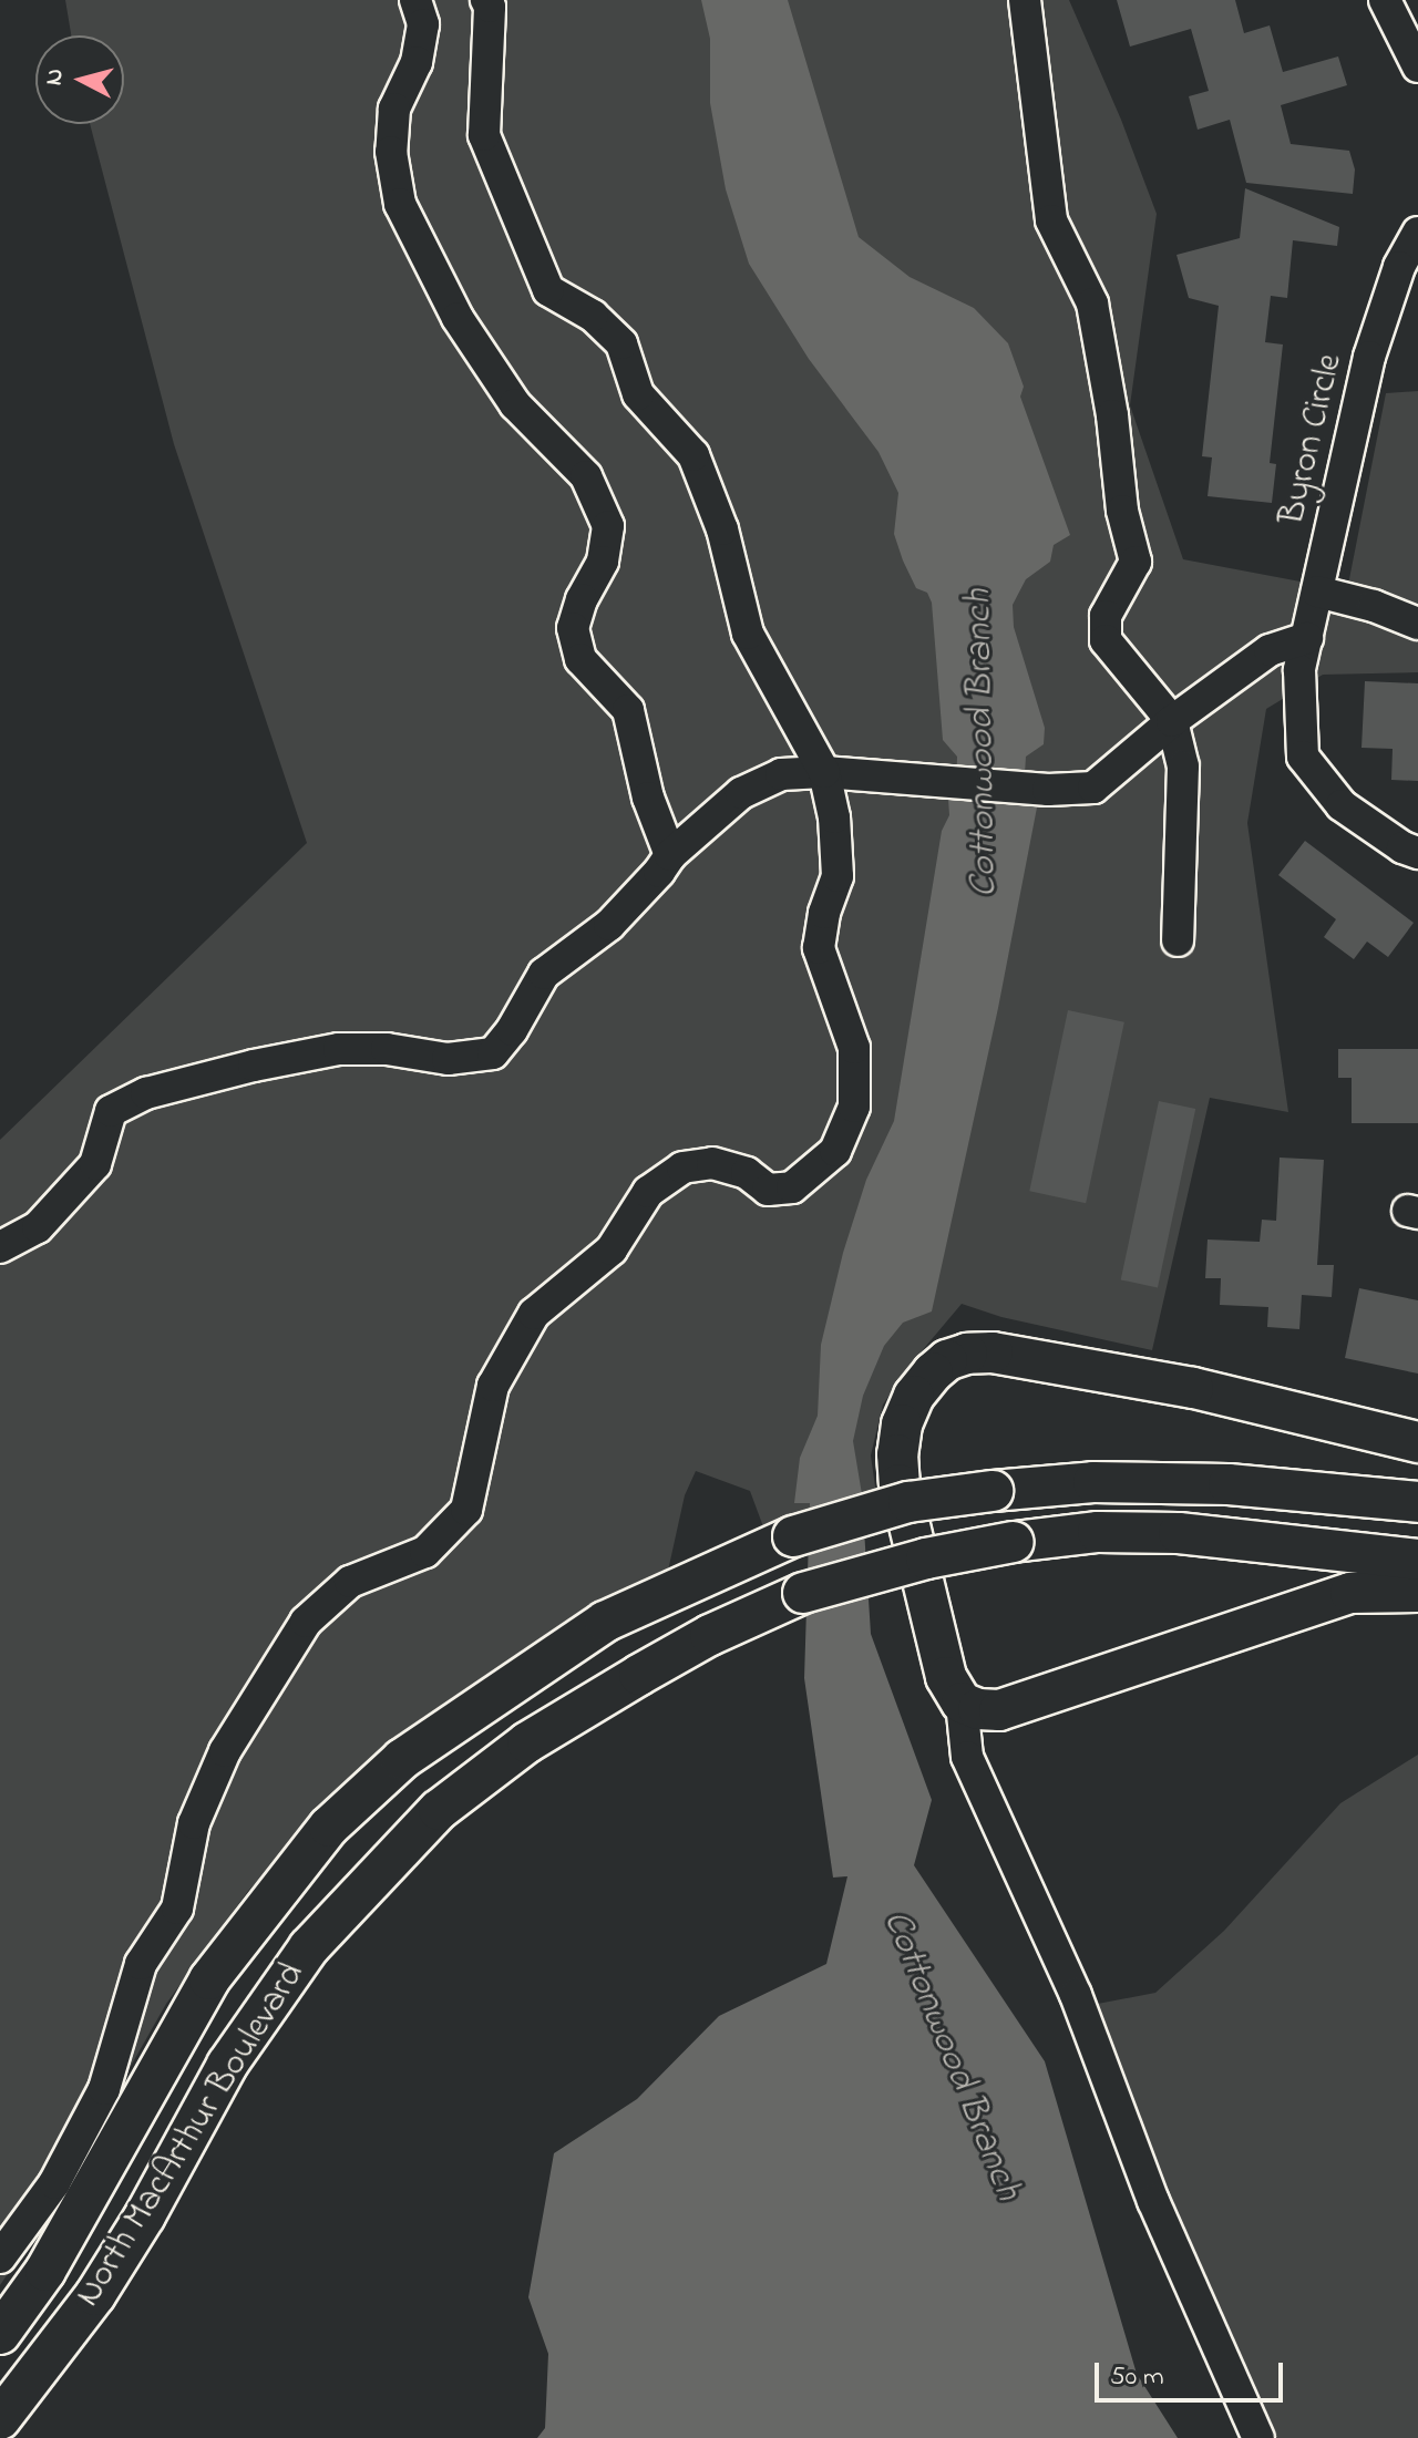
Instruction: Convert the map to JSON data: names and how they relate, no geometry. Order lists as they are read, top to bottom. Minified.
{"streets":{"main road":["North MacArthur Boulevard"],"street":["Byron Circle"]},"water":["Cottonwood Branch"],"scale_bar":"50 m","north":"left"}
